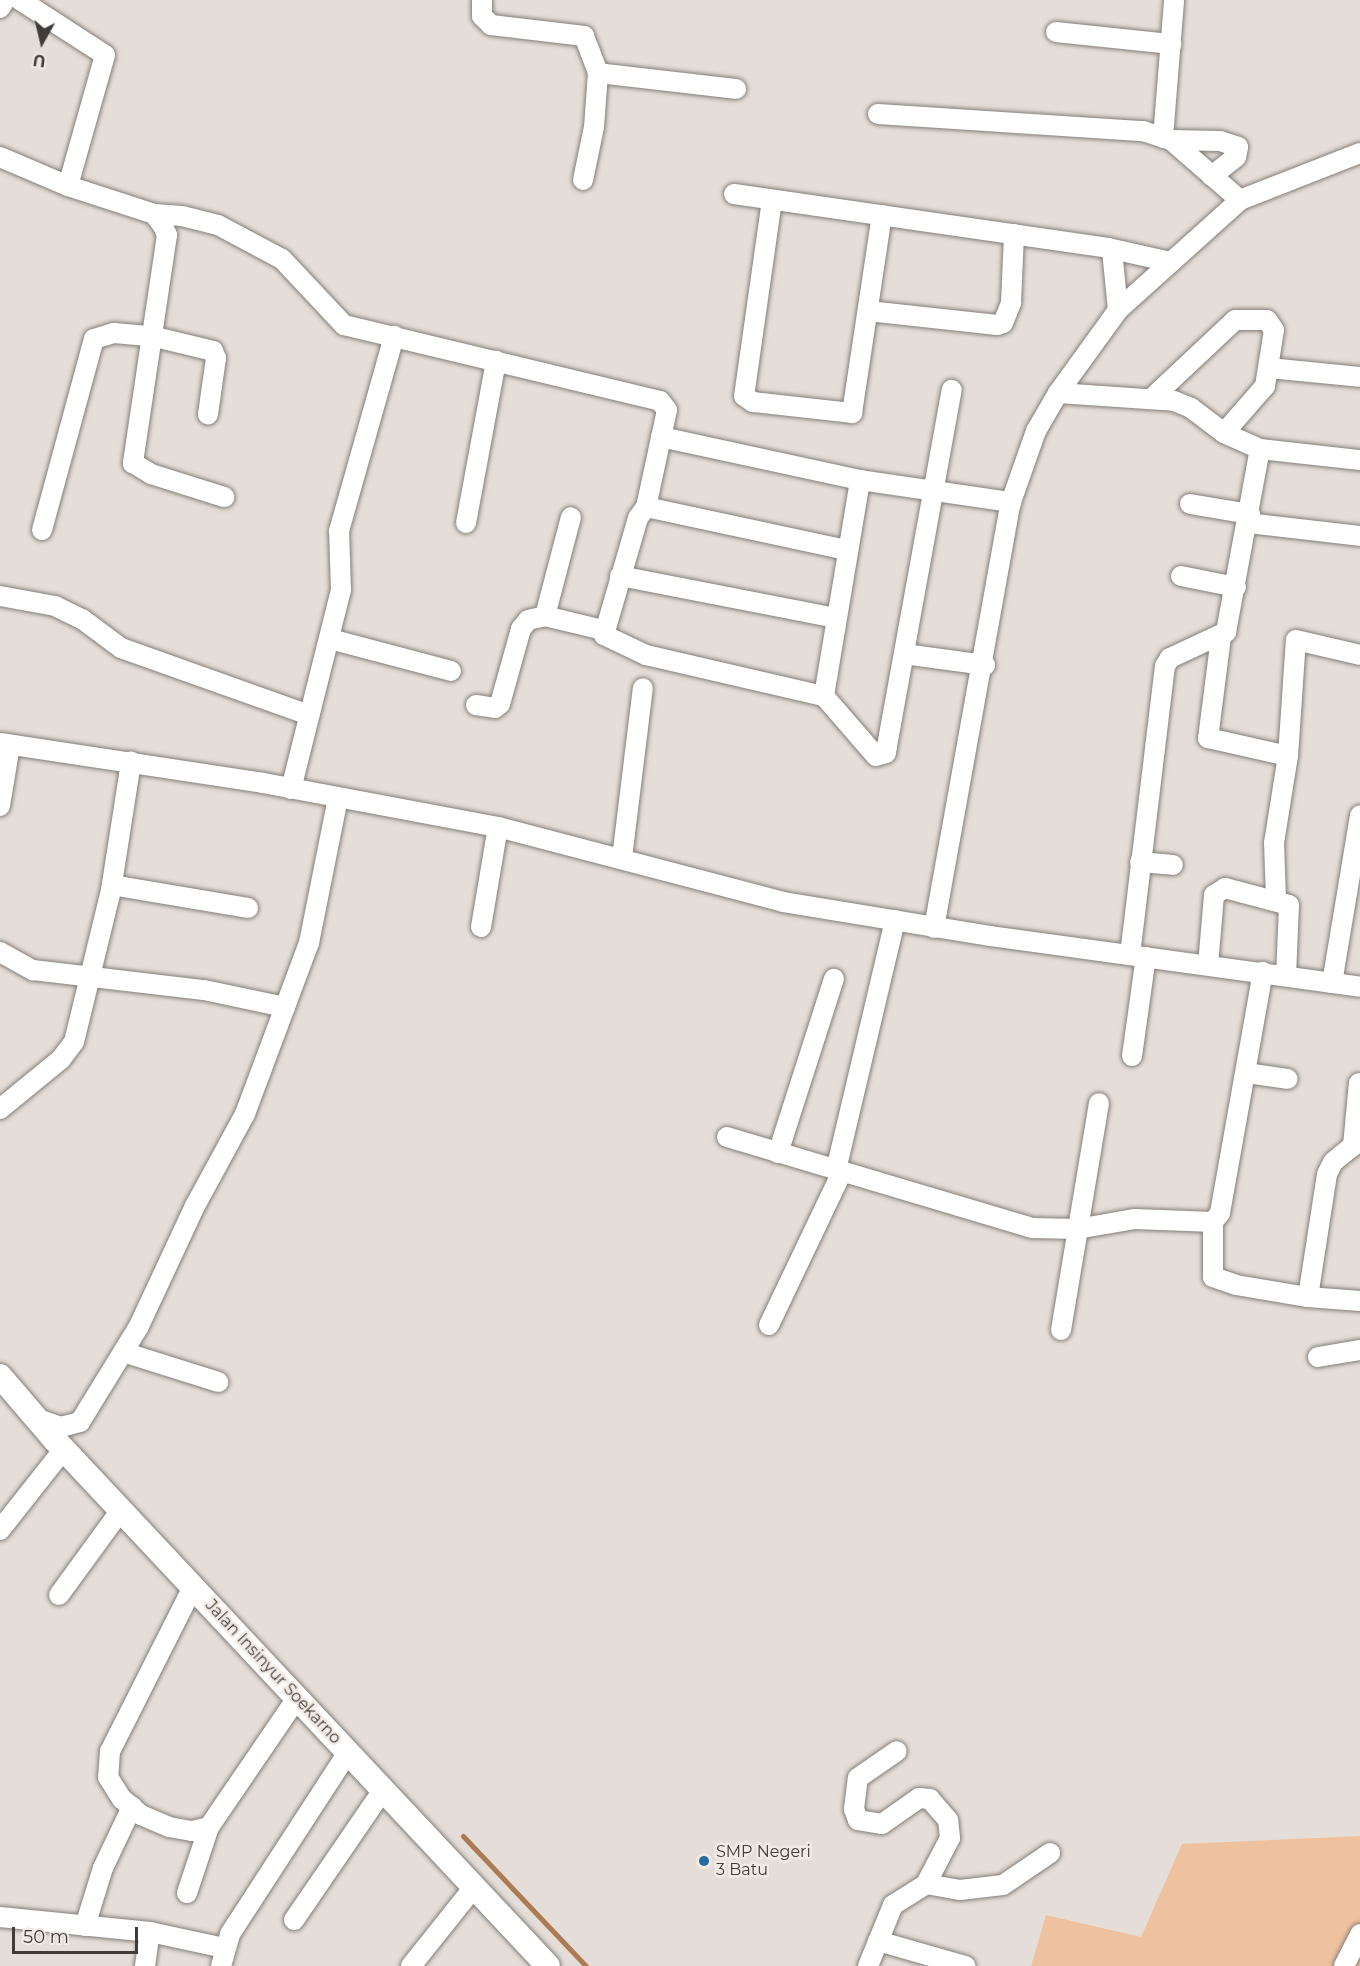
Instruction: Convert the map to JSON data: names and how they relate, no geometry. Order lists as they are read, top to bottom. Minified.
{"streets":{"main road":["Jalan Insinyur Soekarno"]},"places":["SMP Negeri 3 Batu"],"scale_bar":"50 m","north":"bottom"}
